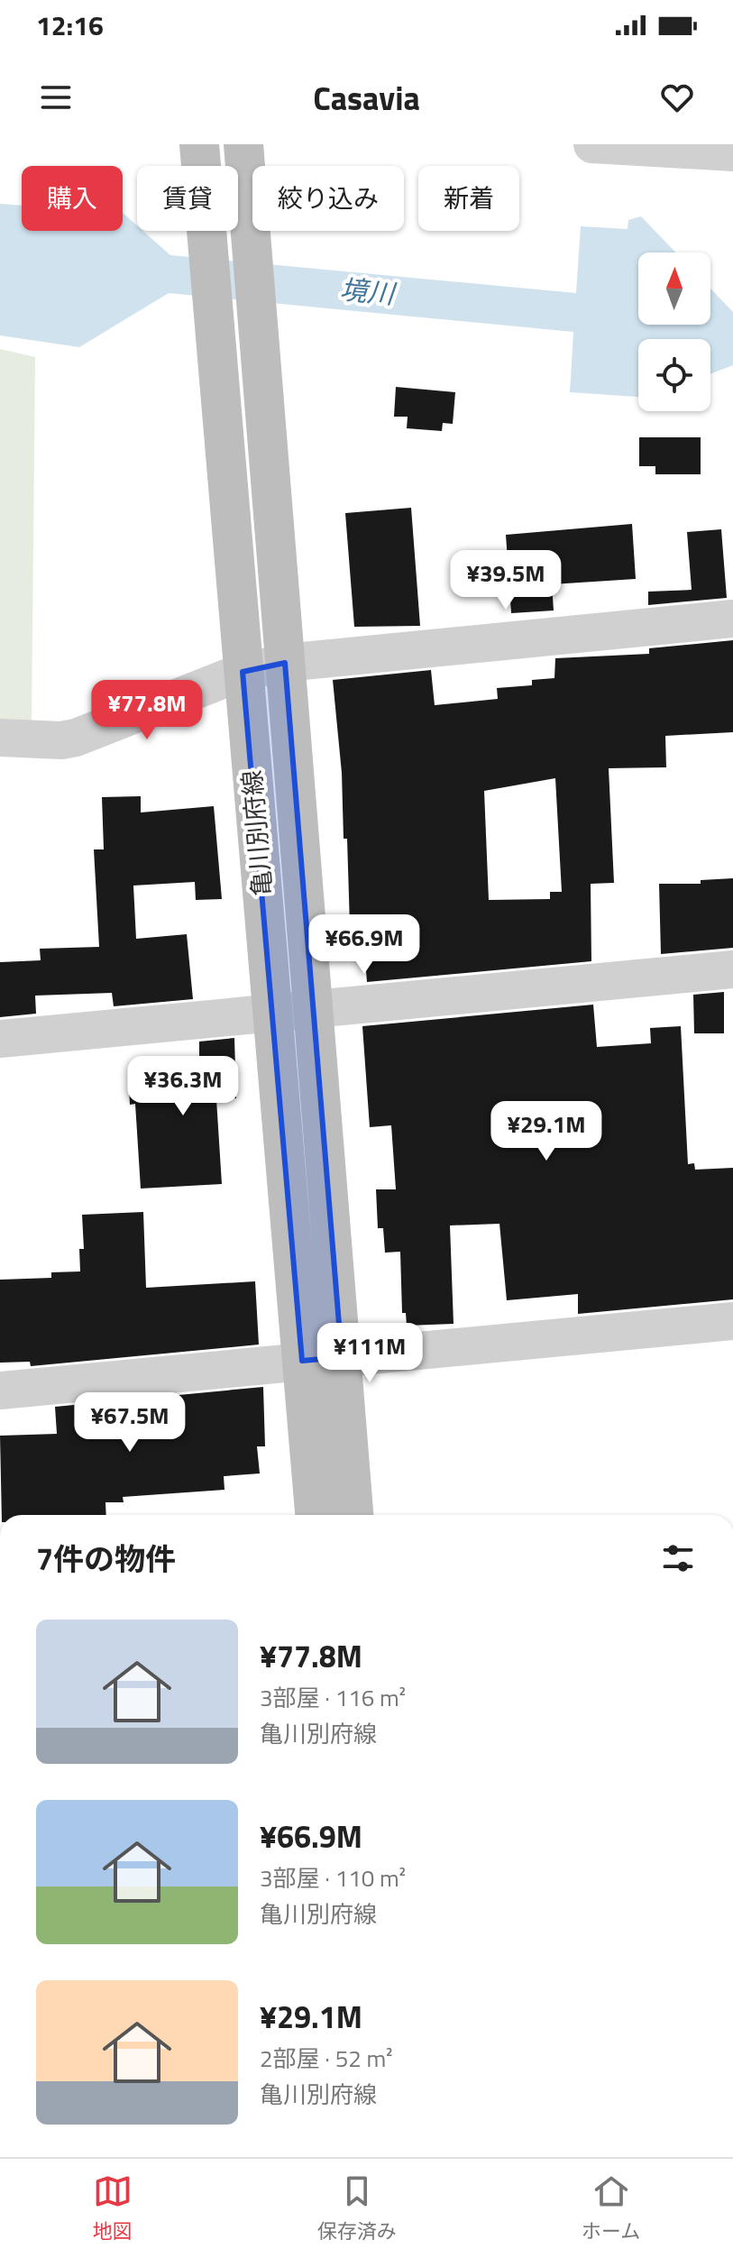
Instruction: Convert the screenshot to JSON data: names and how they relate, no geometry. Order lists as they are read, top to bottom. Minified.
{"streets":{"main road":["亀川別府線"]},"water":["境川"],"north":"top","page":{"status":"12:16","header":"Casavia","chip":["購入","賃貸","絞り込み","新着"],"price":["¥39.5M","¥77.8M","¥66.9M","¥36.3M","¥29.1M","¥111M","¥67.5M"],"heading":"7件の物件","list":[{"name":"¥77.8M","note":"3部屋 · 116 m² · 亀川別府線"},{"name":"¥66.9M","note":"3部屋 · 110 m² · 亀川別府線"},{"name":"¥29.1M","note":"2部屋 · 52 m² · 亀川別府線"}],"tabs":["地図","保存済み","ホーム"]}}
